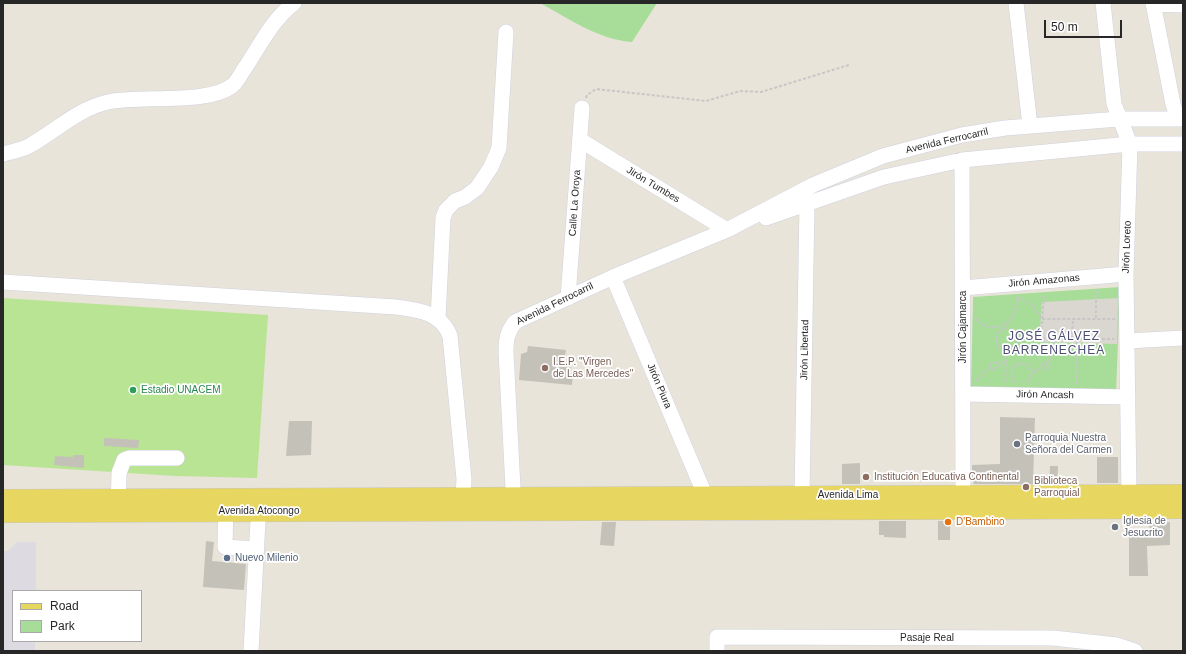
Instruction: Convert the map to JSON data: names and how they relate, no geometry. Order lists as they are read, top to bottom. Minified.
{"streets":{"main road":["Avenida Lima","Avenida Atocongo"],"street":["Avenida Ferrocarril","Jirón Tumbes","Calle La Oroya","Jirón Loreto","Jirón Amazonas","Jirón Cajamarca","Jirón Libertad","Jirón Piura","Jirón Ancash","Pasaje Real"]},"crossings":[["Avenida Ferrocarril","Jirón Tumbes"],["Avenida Ferrocarril","Calle La Oroya"],["Avenida Ferrocarril","Jirón Loreto"],["Avenida Ferrocarril","Jirón Cajamarca"],["Avenida Ferrocarril","Jirón Libertad"],["Avenida Ferrocarril","Jirón Piura"],["Avenida Ferrocarril","Avenida Lima"],["Avenida Ferrocarril","Avenida Atocongo"],["Jirón Tumbes","Calle La Oroya"],["Jirón Loreto","Jirón Amazonas"],["Jirón Loreto","Jirón Ancash"],["Jirón Loreto","Avenida Lima"],["Jirón Amazonas","Jirón Cajamarca"],["Jirón Cajamarca","Jirón Ancash"],["Jirón Cajamarca","Avenida Lima"],["Jirón Libertad","Avenida Lima"],["Jirón Piura","Avenida Lima"],["Avenida Lima","Avenida Atocongo"]],"districts":["JOSÉ GÁLVEZ BARRENECHEA"],"places":["I.E.P. \"Virgen de Las Mercedes\"","Estadio UNACEM","Parroquia Nuestra Señora del Carmen","Institución Educativa Continental","Biblioteca Parroquial","D'Bambino","Iglesia de Jesucrito","Nuevo Milenio"],"legend":["Road","Park"],"scale_bar":"50 m"}
